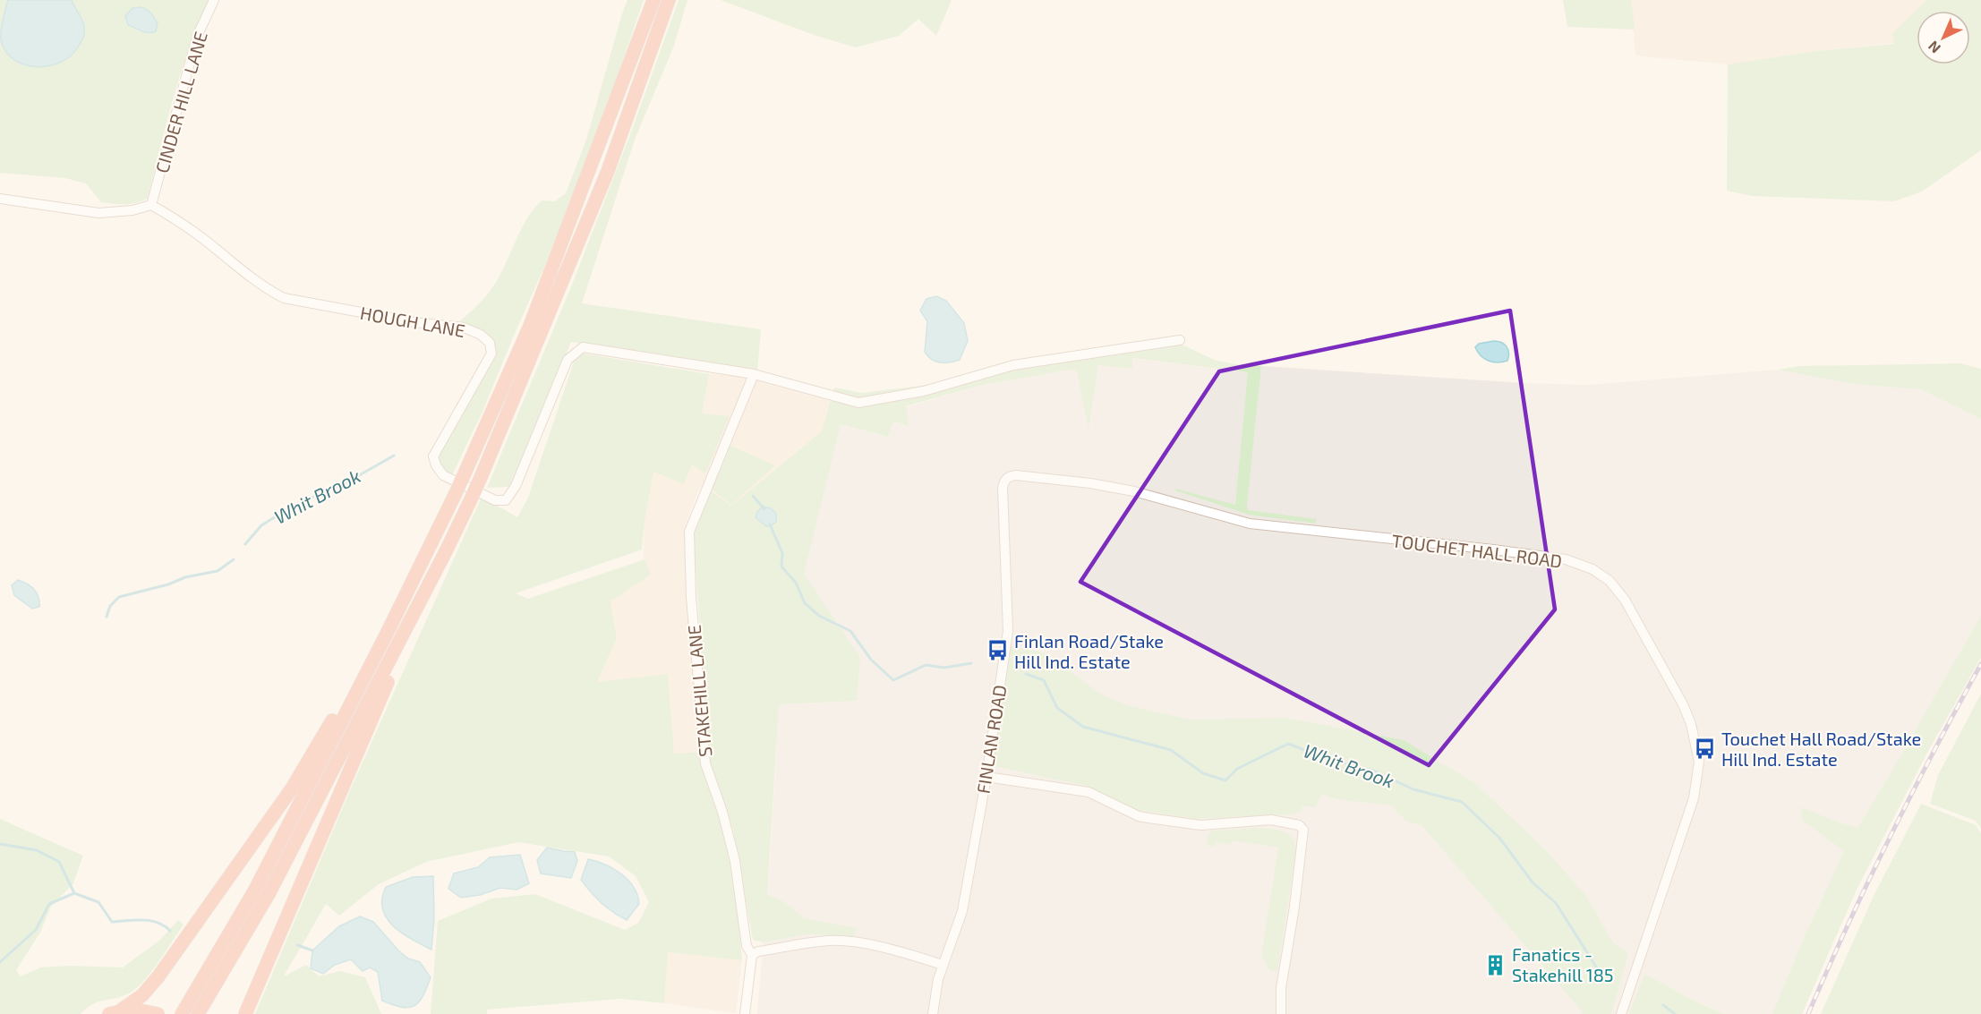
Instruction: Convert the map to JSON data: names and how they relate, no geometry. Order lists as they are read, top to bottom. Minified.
{"streets":{"street":["CINDER HILL LANE","HOUGH LANE","TOUCHET HALL ROAD","STAKEHILL LANE","FINLAN ROAD"]},"crossings":[["CINDER HILL LANE","HOUGH LANE"],["HOUGH LANE","STAKEHILL LANE"],["TOUCHET HALL ROAD","FINLAN ROAD"]],"water":["Whit Brook"],"places":{"bus stop":["Finlan Road/Stake Hill Ind. Estate","Touchet Hall Road/Stake Hill Ind. Estate"],"building":["Fanatics - Stakehill 185"]},"north":"bottom left"}
